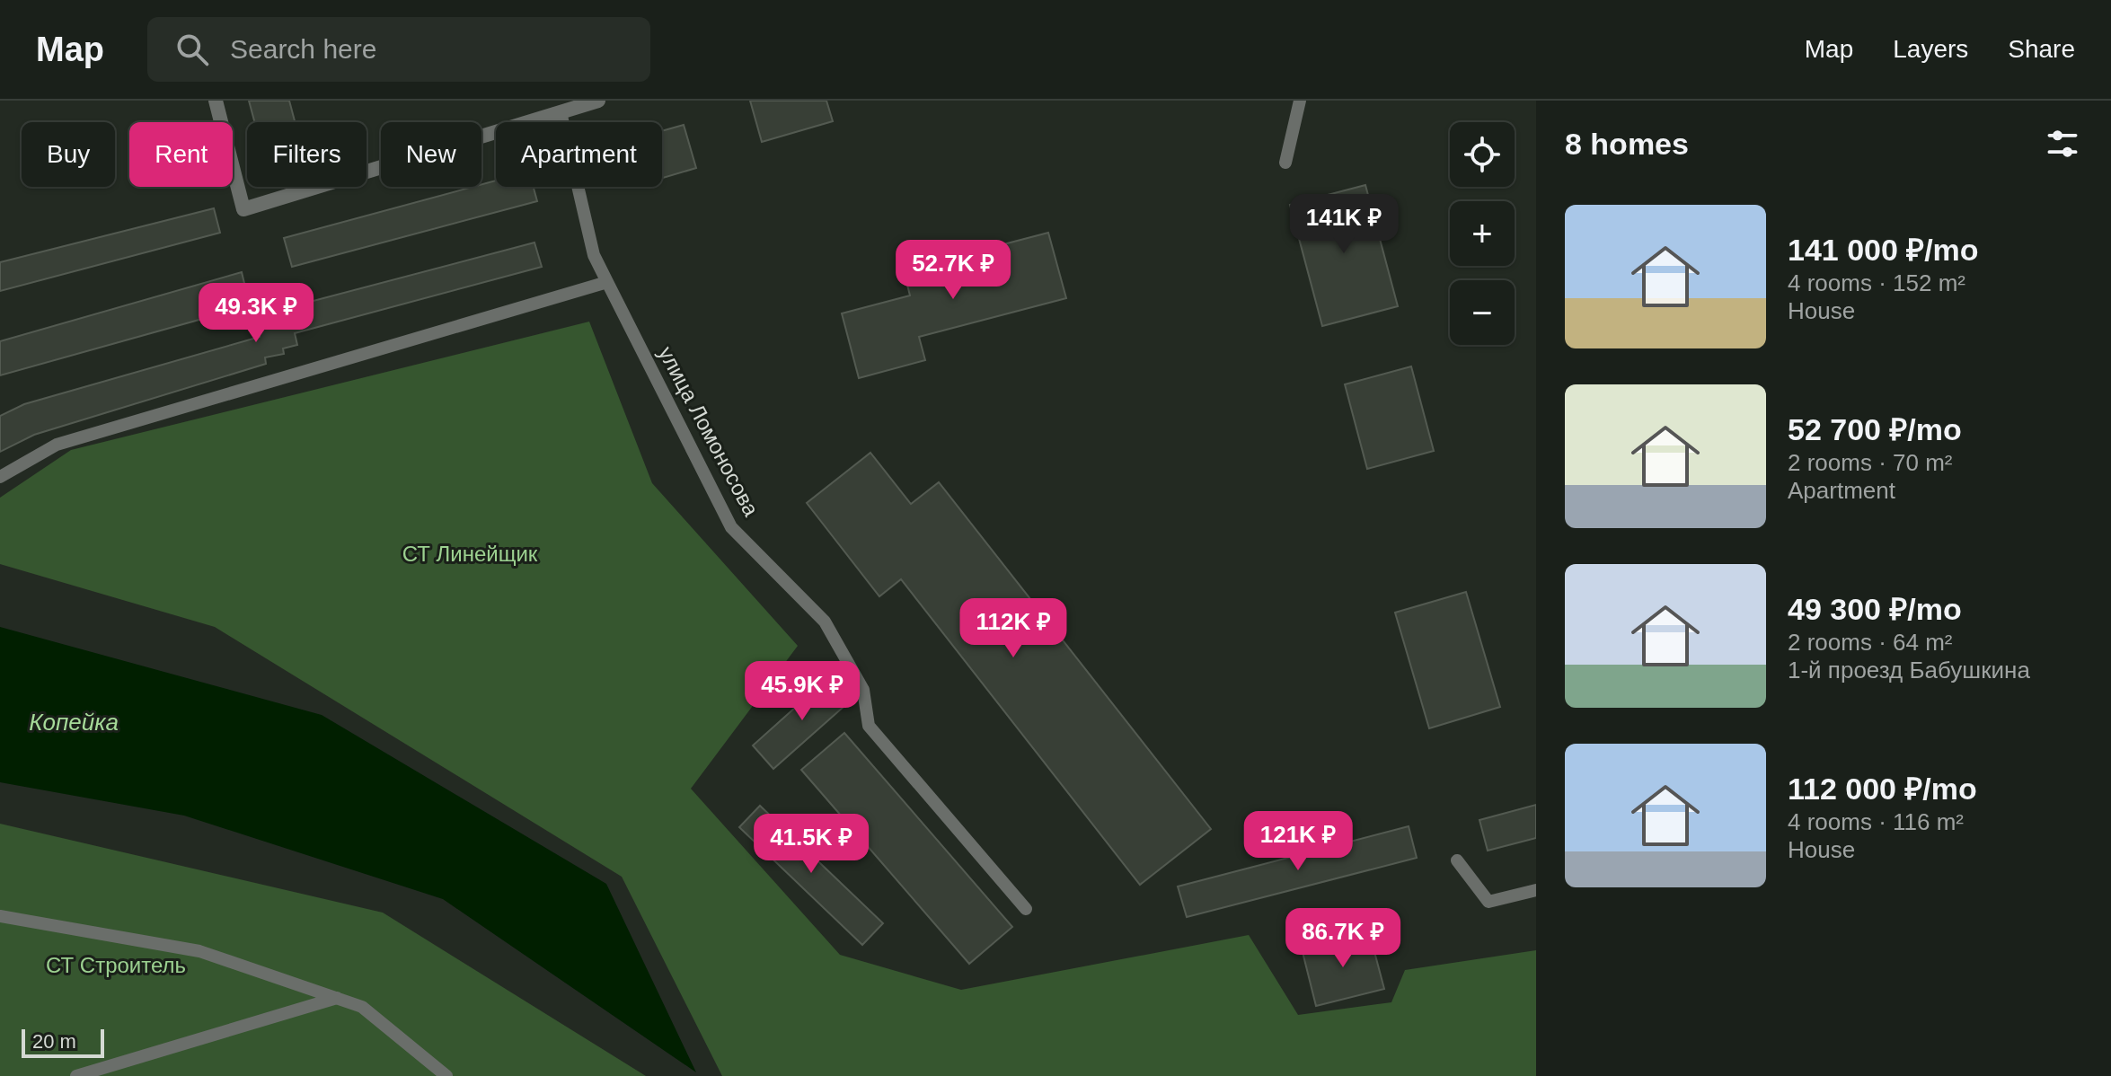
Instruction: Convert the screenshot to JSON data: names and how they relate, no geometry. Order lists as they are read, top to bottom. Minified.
{"streets":{"lane":["улица Ломоносова"]},"water":["Копейка"],"parks":["СТ Линейщик","СТ Строитель"],"scale_bar":"20 m","page":{"header":"Map","search":"Search here","nav":["Map","Layers","Share"],"heading":"8 homes","map_buttons":["+","−"],"chip":["Buy","Rent","Filters","New","Apartment"],"list":[{"name":"141 000 ₽/mo","note":"4 rooms · 152 m² · House"},{"name":"52 700 ₽/mo","note":"2 rooms · 70 m² · Apartment"},{"name":"49 300 ₽/mo","note":"2 rooms · 64 m² · 1-й проезд Бабушкина"},{"name":"112 000 ₽/mo","note":"4 rooms · 116 m² · House"}],"price":["141K ₽","52.7K ₽","49.3K ₽","112K ₽","45.9K ₽","121K ₽","41.5K ₽","86.7K ₽"],"scale":"20 m"}}
